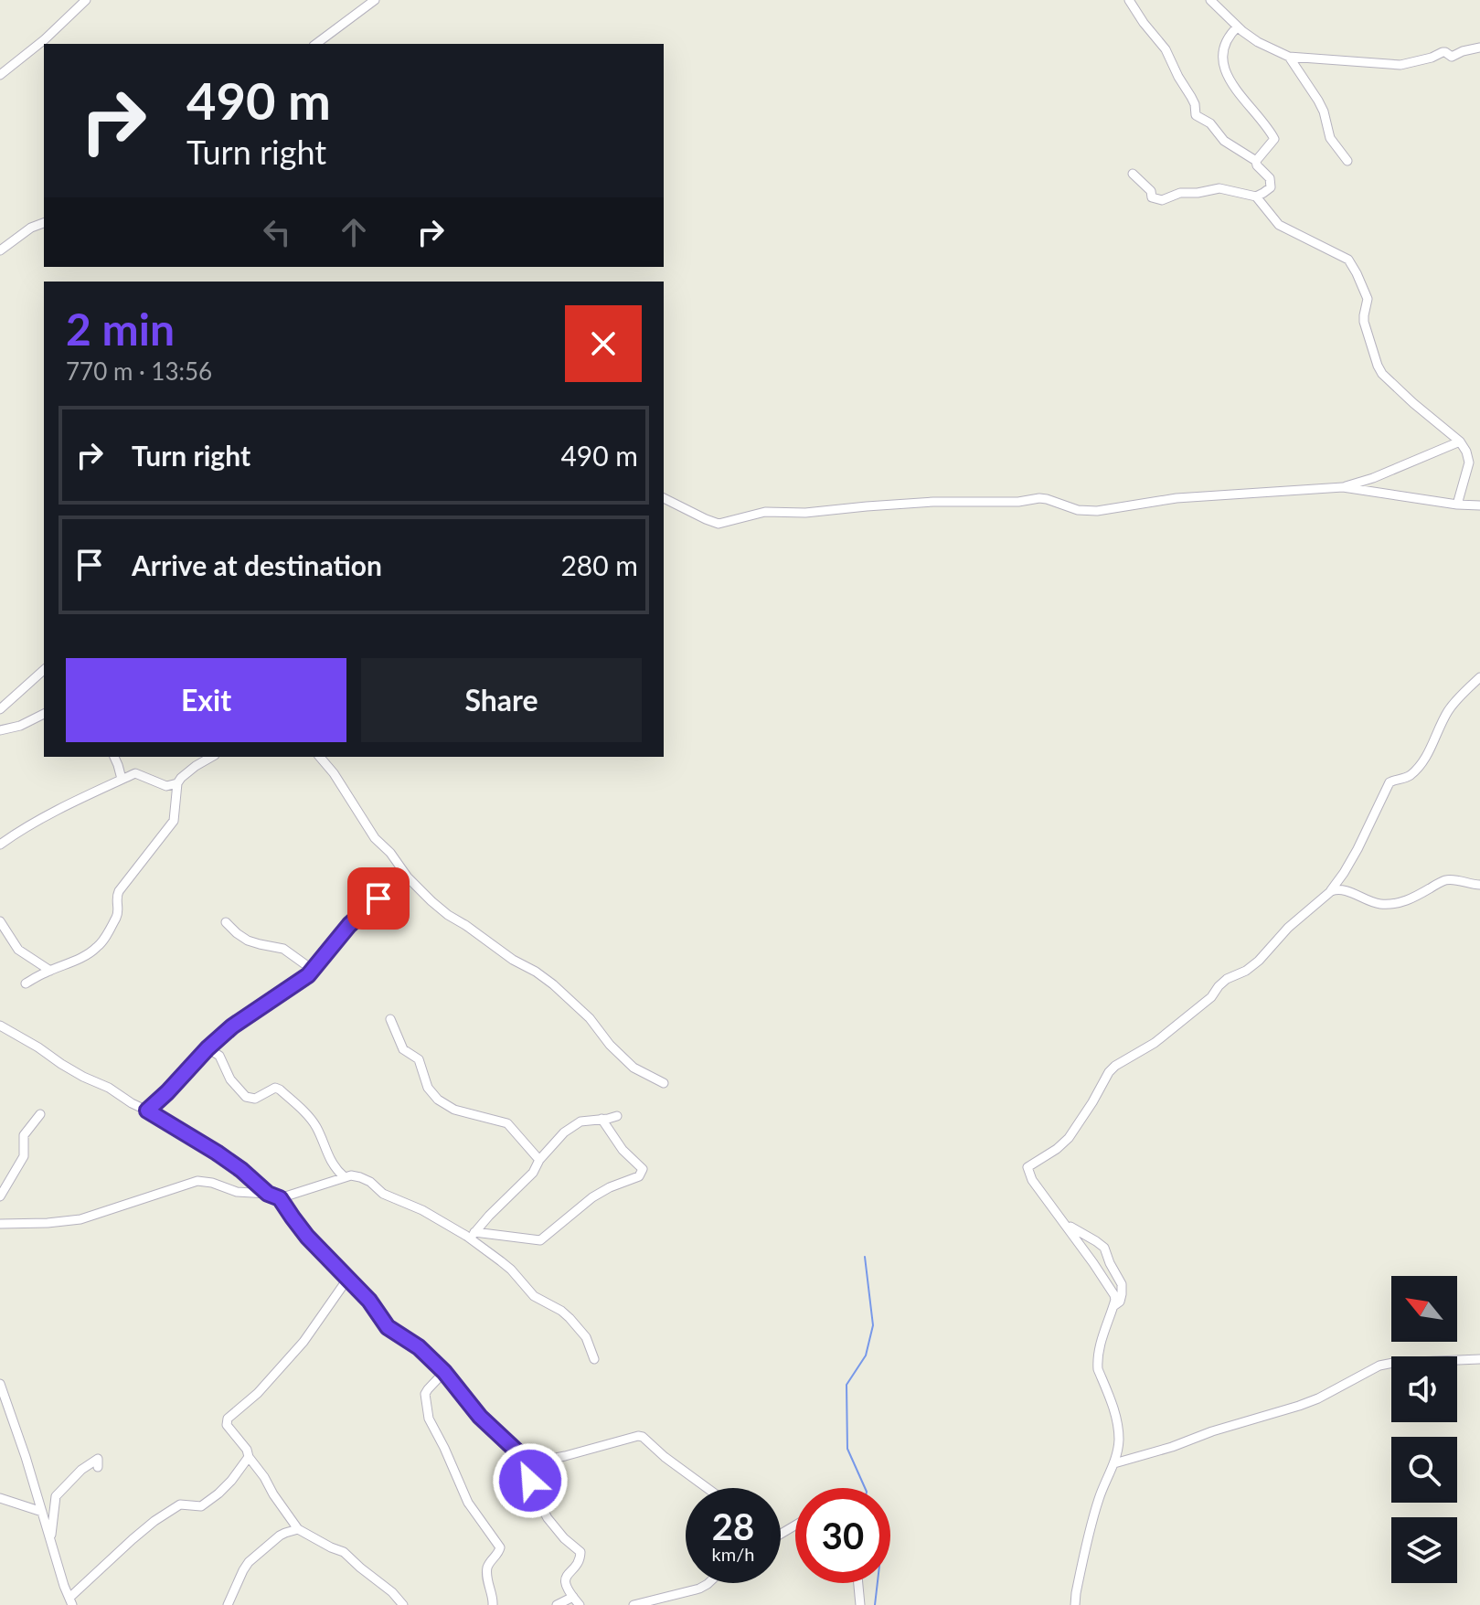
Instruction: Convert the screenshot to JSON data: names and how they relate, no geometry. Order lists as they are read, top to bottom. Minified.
{"north":"top left","page":{"turn":["490 m","Turn right"],"heading":["2 min","770 m · 13:56"],"list":[{"name":"Turn right","value":"490 m"},{"name":"Arrive at destination","value":"280 m"}],"buttons":["Exit","Share"],"speed":"28 km/h","limit":"30"}}
